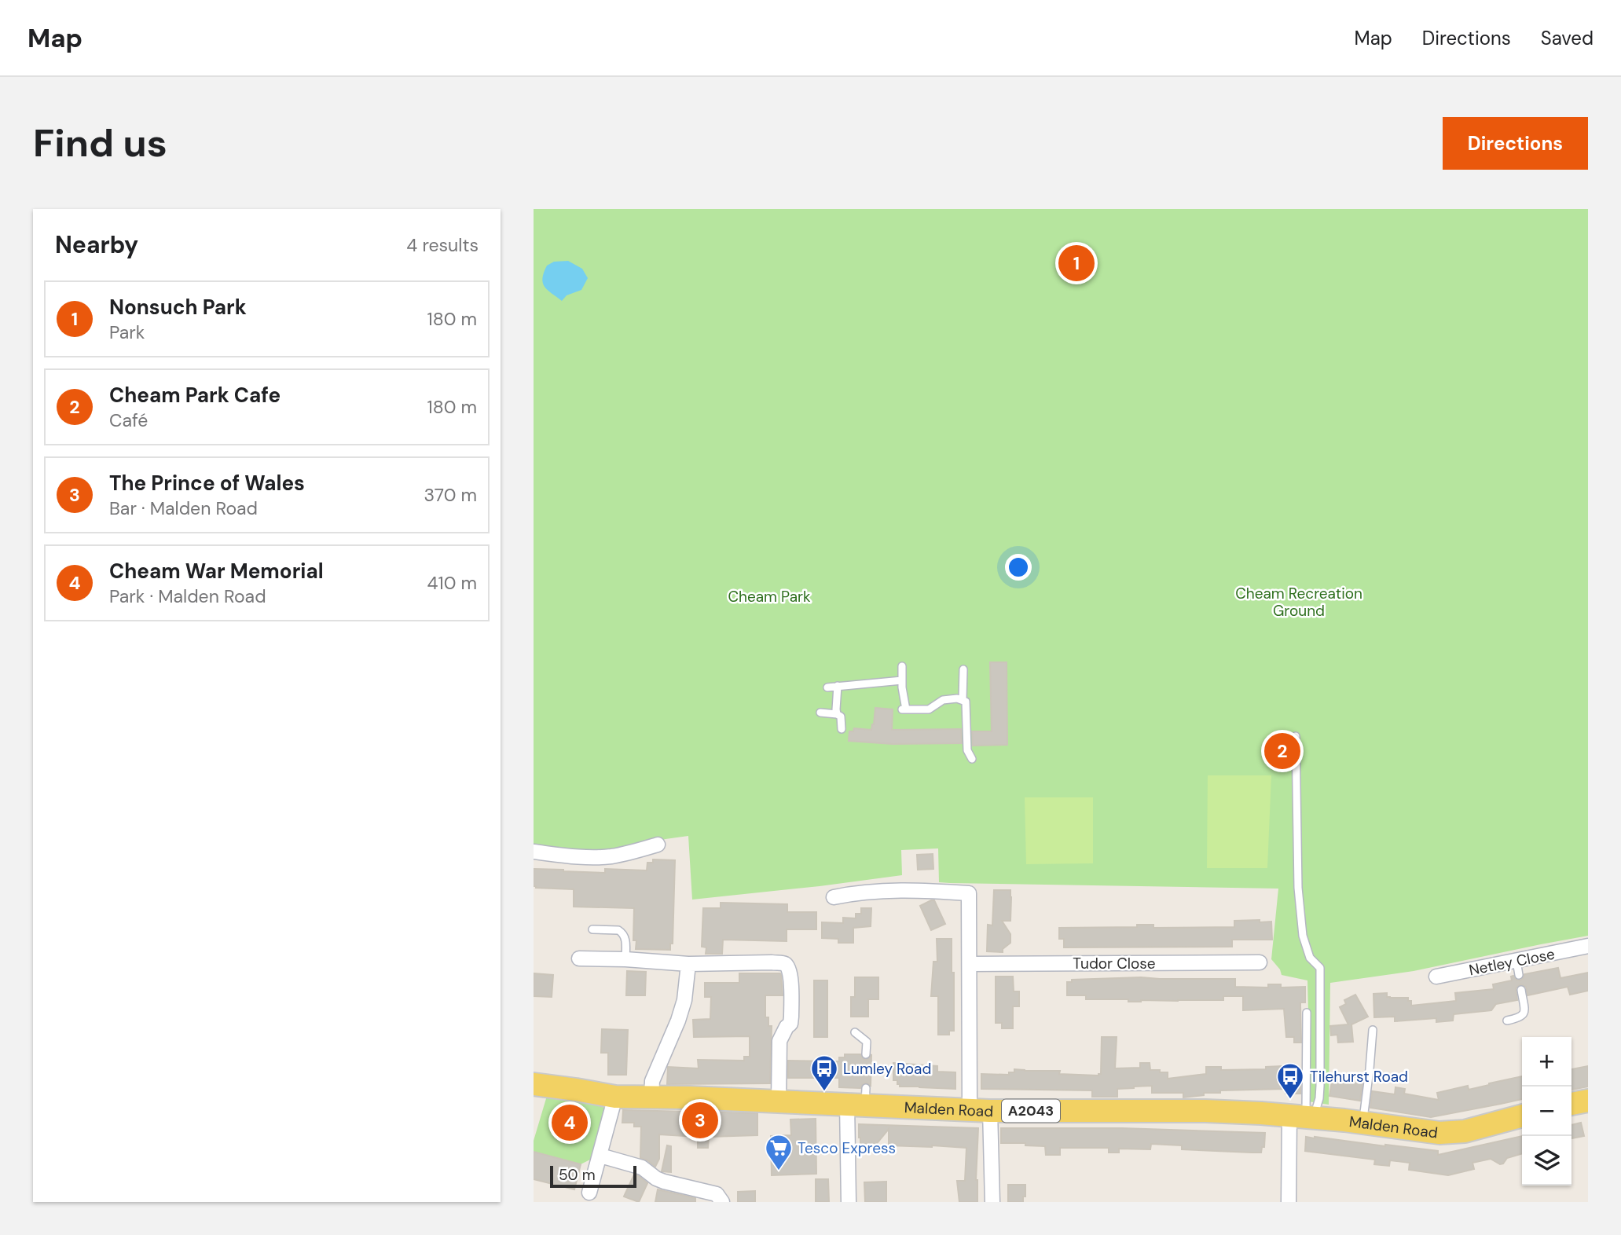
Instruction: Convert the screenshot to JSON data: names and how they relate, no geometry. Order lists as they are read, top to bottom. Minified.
{"streets":{"main road":["Malden Road","A2043"],"street":["Netley Close","Tudor Close"]},"parks":["Cheam Recreation Ground","Cheam Park"],"places":{"bus stop":["Lumley Road","Tilehurst Road"],"supermarket":["Tesco Express"]},"scale_bar":"50 m","page":{"header":"Map","nav":["Map","Directions","Saved"],"buttons":"Directions","title":"Find us","heading":["Nearby","4 results"],"pins":["1","2","3","4"],"list":[{"mark":"1","name":"Nonsuch Park","note":"Park","value":"180 m"},{"mark":"2","name":"Cheam Park Cafe","note":"Café","value":"180 m"},{"mark":"3","name":"The Prince of Wales","note":"Bar · Malden Road","value":"370 m"},{"mark":"4","name":"Cheam War Memorial","note":"Park · Malden Road","value":"410 m"}],"map_buttons":["+","−"],"scale":"50 m"}}
